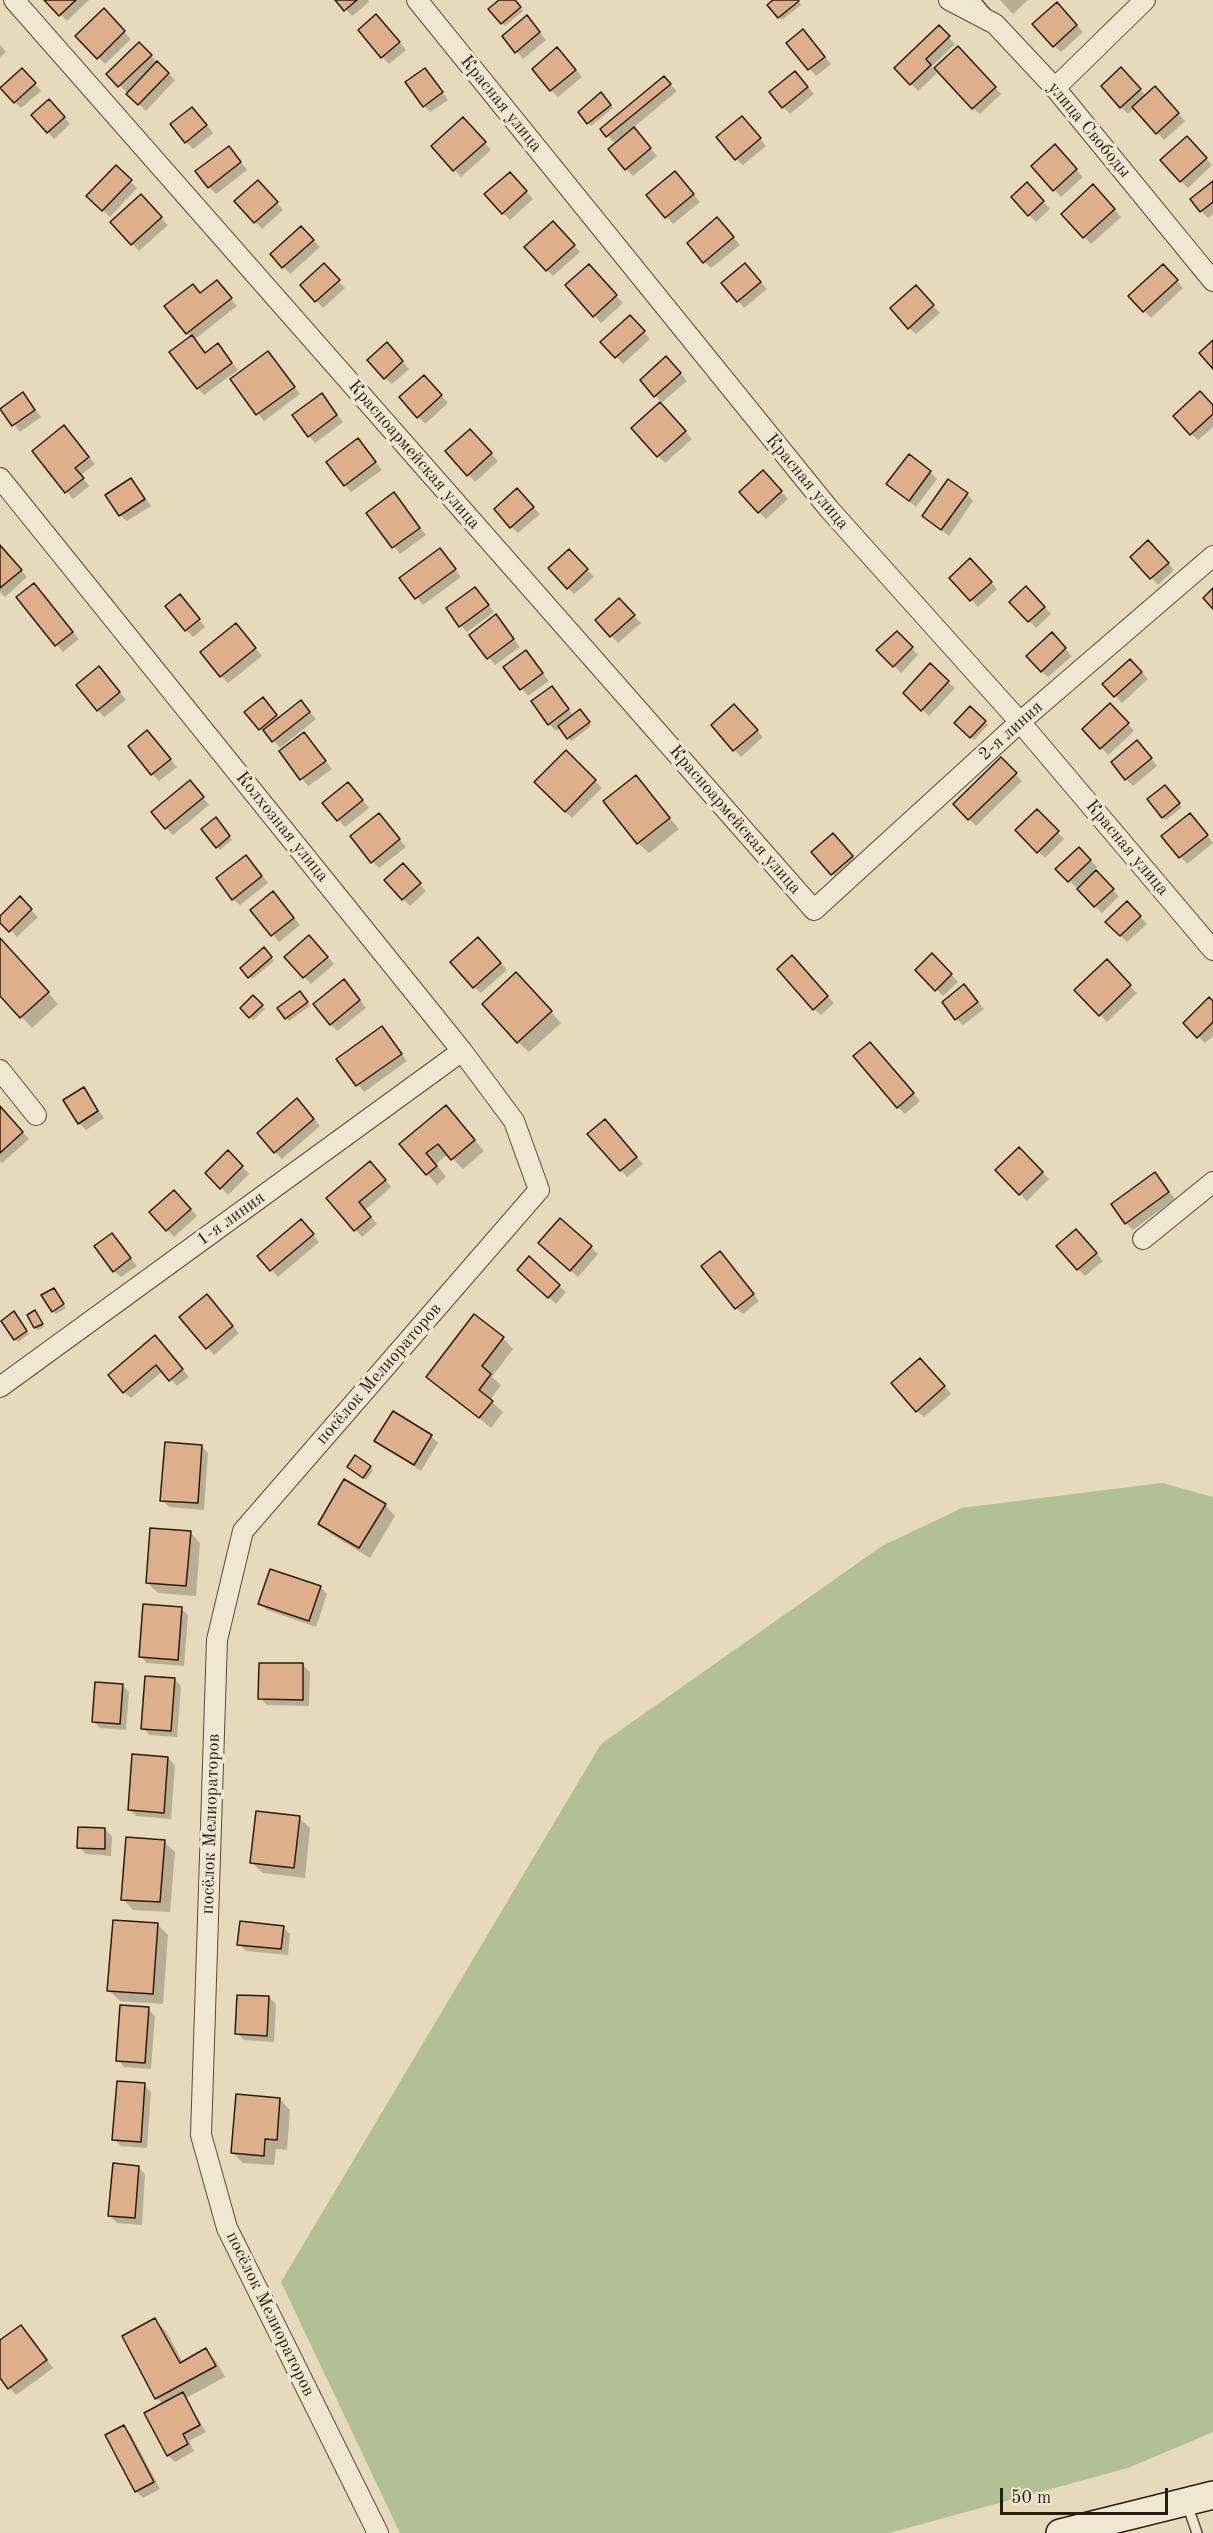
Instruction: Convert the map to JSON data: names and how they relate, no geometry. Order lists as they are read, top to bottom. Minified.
{"streets":{"street":["Красная улица","улица Свободы","Красноармейская улица","2-я линия","Колхозная улица","1-я линия","посёлок Мелиораторов"]},"crossings":[["Красная улица","2-я линия"],["Красноармейская улица","2-я линия"],["Колхозная улица","1-я линия"],["Колхозная улица","посёлок Мелиораторов"]],"scale_bar":"50 m"}
